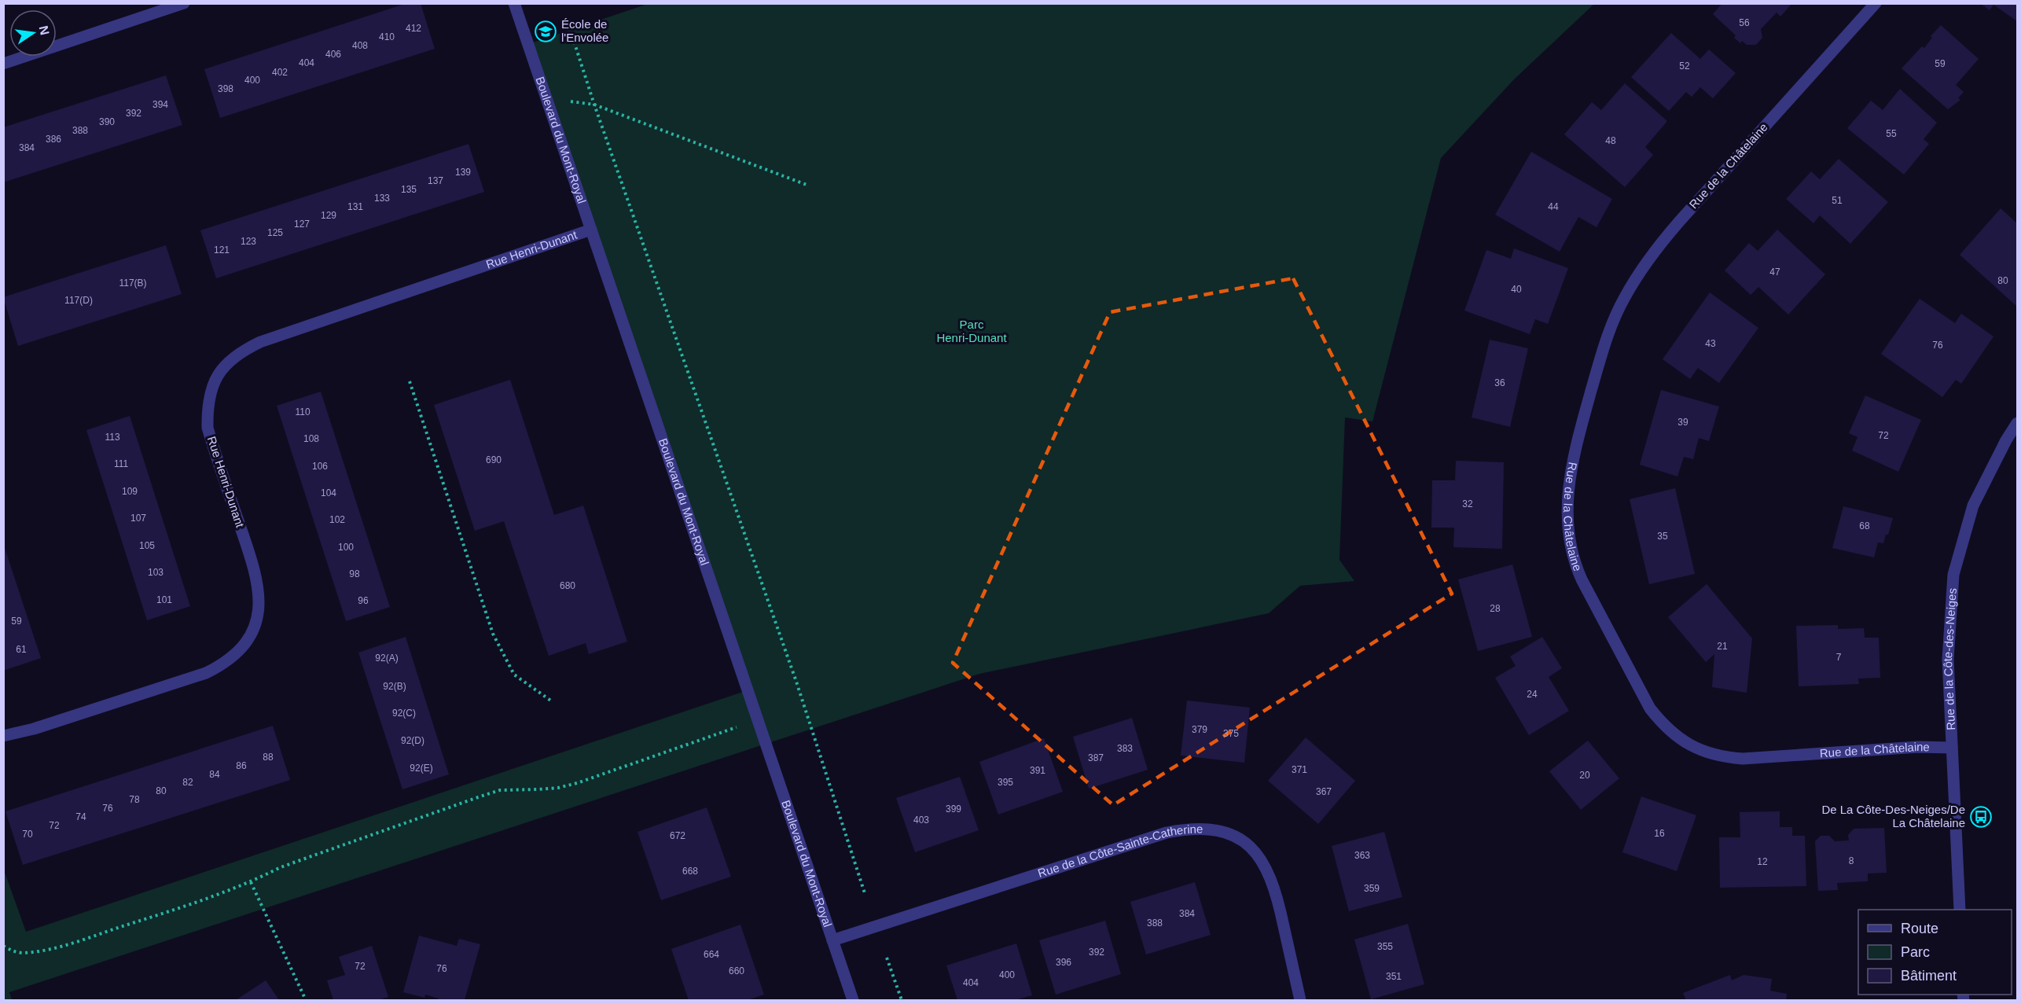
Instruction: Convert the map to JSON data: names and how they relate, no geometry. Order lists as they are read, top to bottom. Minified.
{"streets":{"street":["Boulevard du Mont-Royal","Rue de la Châtelaine","Rue Henri-Dunant","Rue de la Côte-des-Neiges","Rue de la Côte-Sainte-Catherine"]},"crossings":[["Boulevard du Mont-Royal","Rue Henri-Dunant"],["Boulevard du Mont-Royal","Rue de la Côte-Sainte-Catherine"],["Rue de la Châtelaine","Rue de la Côte-des-Neiges"]],"parks":["Parc Henri-Dunant"],"places":{"school or university":["École de l'Envolée"],"bus stop":["De La Côte-Des-Neiges/De La Châtelaine"]},"house_numbers":["56","412","410","408","406","404","59","52","402","400","398","394","392","390","388","55","386","48","384","139","137","135","133","51","131","44","129","127","125","123","121","47","80","117(B)","40","117(D)","43","76","36","110","39","72","113","108","690","111","106","109","104","32","107","102","68","35","105","100","103","98","680","101","96","28","59","21","61","7","92(A)","92(B)","24","92(C)","379","375","92(D)","383","88","387","86","92(E)","371","391","84","20","82","395","80","367","78","76","399","74","403","72","16","70","672","363","8","12","668","359","384","388","355","392","664","396","72","76","660","400","351","404"],"legend":["Route","Parc","Bâtiment"],"north":"right"}
